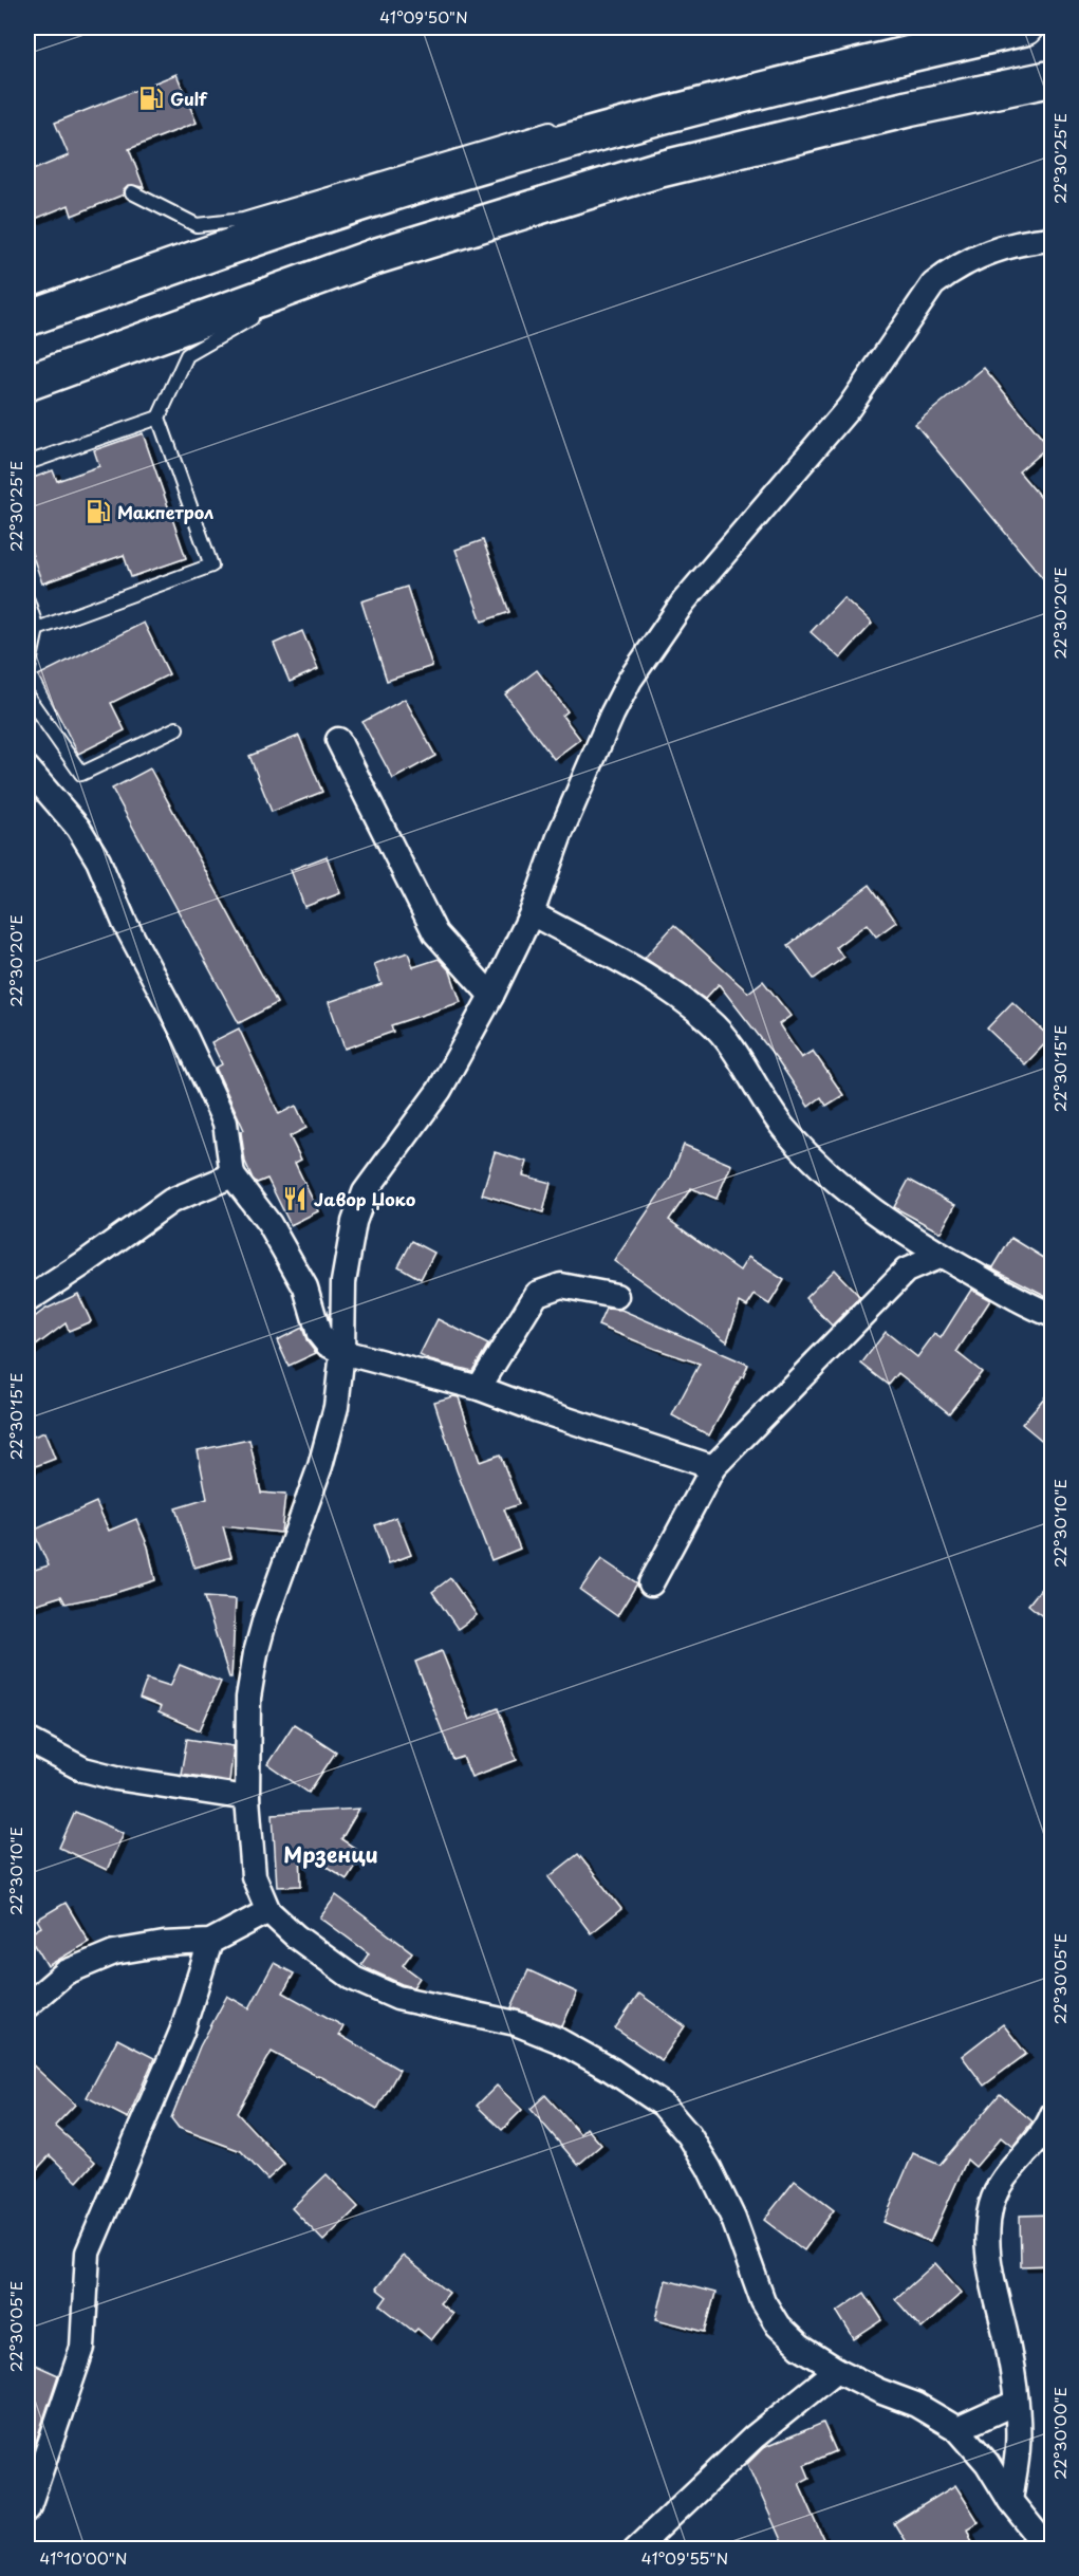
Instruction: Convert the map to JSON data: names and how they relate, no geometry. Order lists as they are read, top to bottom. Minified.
{"districts":["Мрзенци"],"places":{"fuel station":["Gulf","Макпетрол"],"restaurant":["Јавор Џоко"]},"coordinates":["41°09'50\"N","22°30'25\"E","22°30'20\"E","22°30'15\"E","22°30'10\"E","22°30'05\"E","22°30'00\"E","41°10'00\"N","41°09'55\"N"]}
